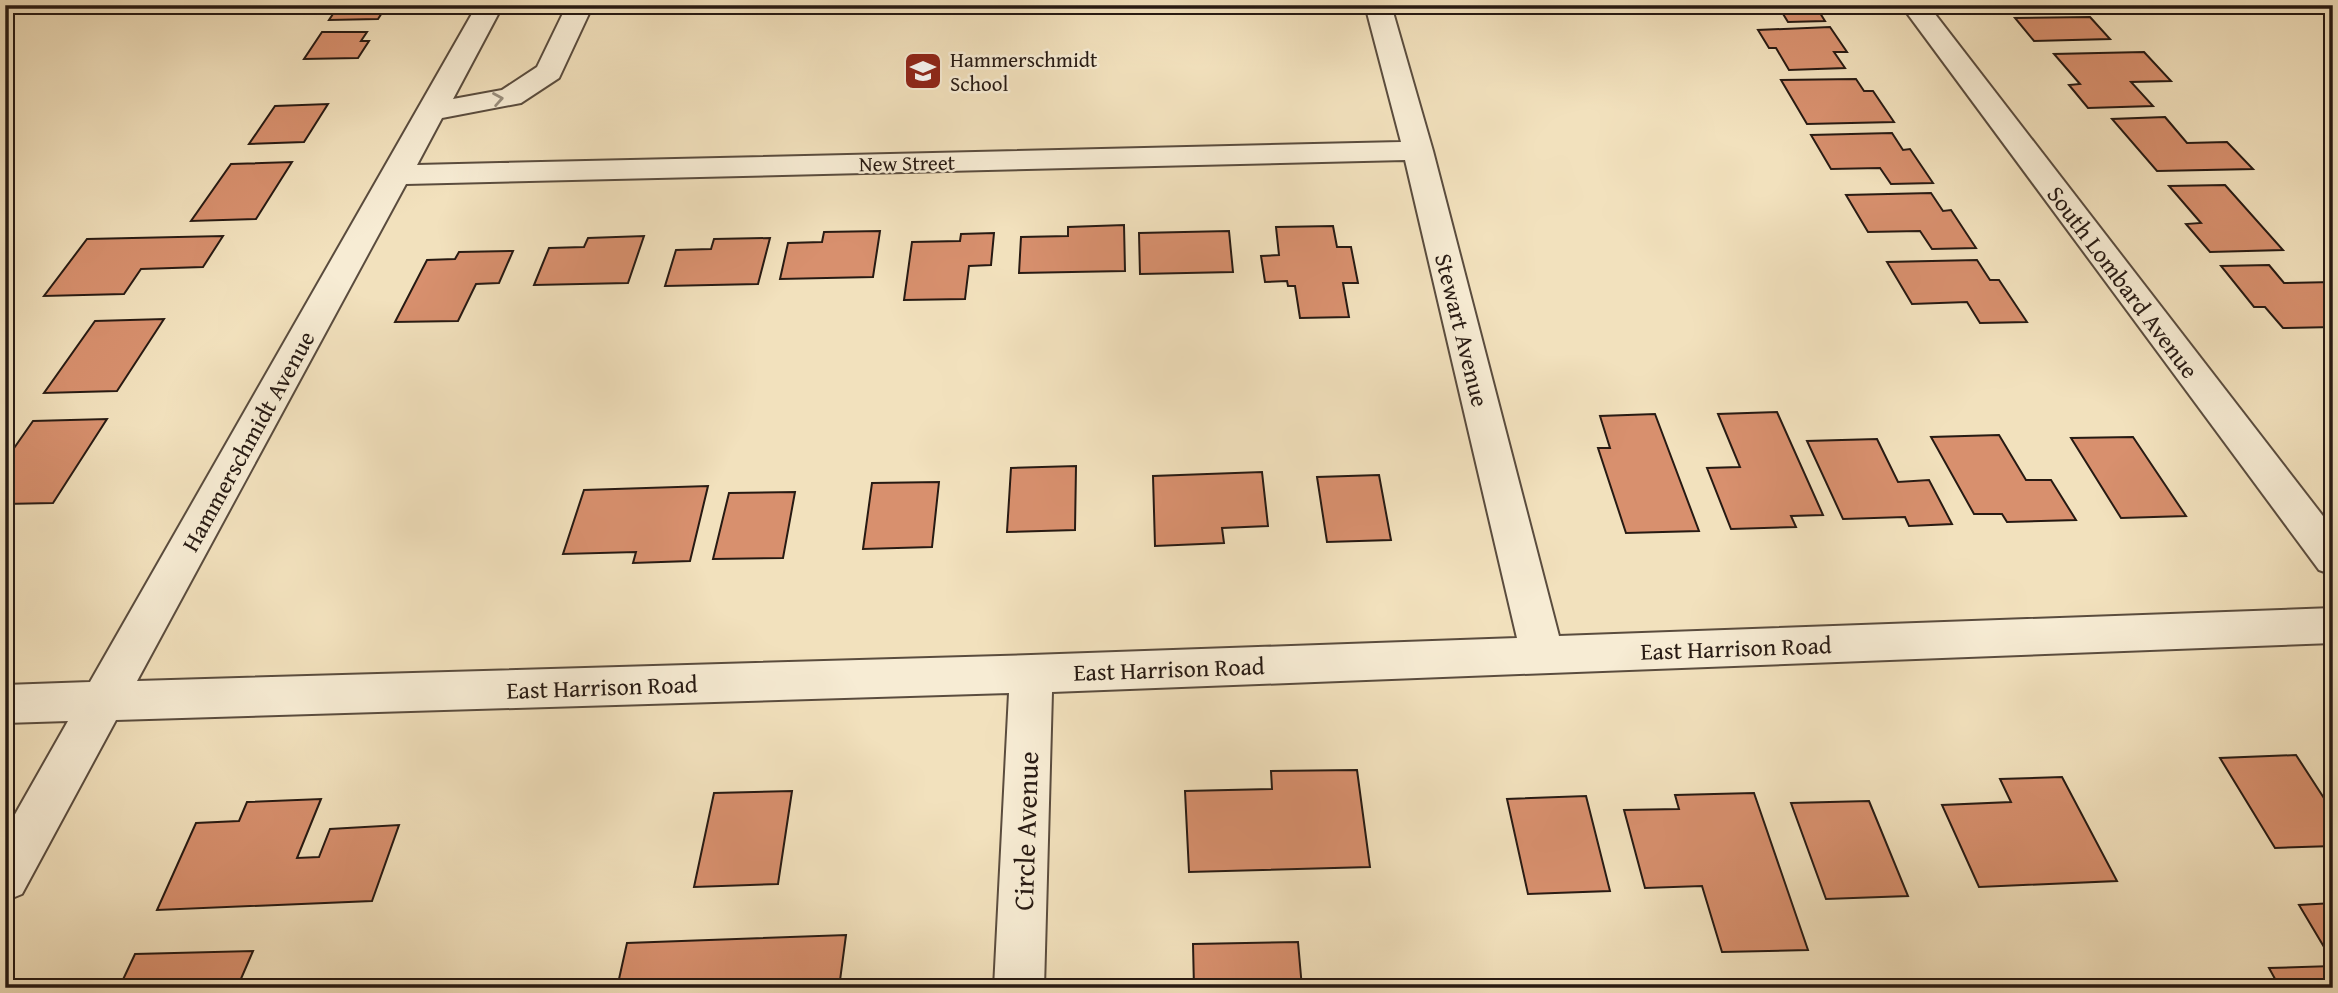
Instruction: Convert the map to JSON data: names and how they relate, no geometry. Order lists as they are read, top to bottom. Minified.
{"streets":{"street":["New Street","South Lombard Avenue","Stewart Avenue","Hammerschmidt Avenue","East Harrison Road","Circle Avenue"]},"crossings":[["New Street","Stewart Avenue"],["New Street","Hammerschmidt Avenue"],["Stewart Avenue","East Harrison Road"],["Hammerschmidt Avenue","East Harrison Road"],["East Harrison Road","Circle Avenue"]],"places":{"school or university":["Hammerschmidt School"]}}
